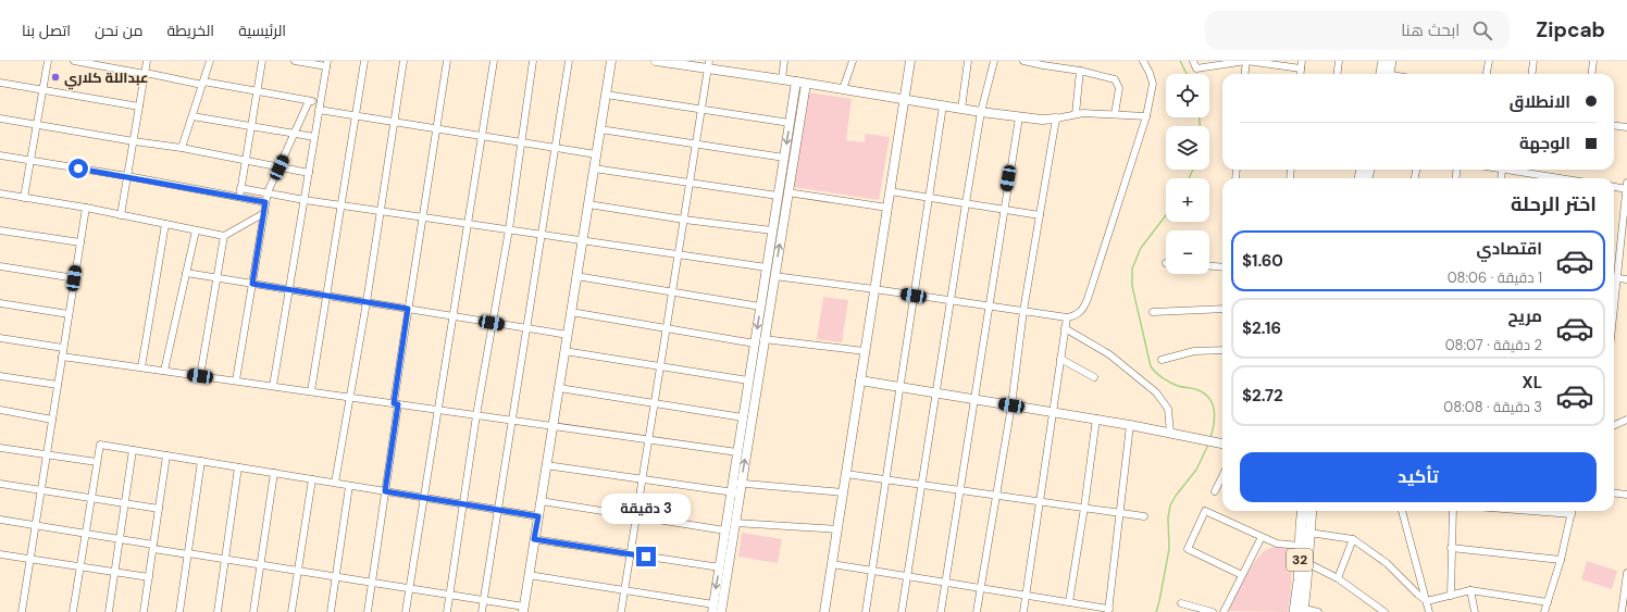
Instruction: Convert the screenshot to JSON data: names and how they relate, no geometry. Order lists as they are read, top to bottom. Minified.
{"streets":{"main road":["32"]},"places":["عبداللة كلاري"],"page":{"header":"Zipcab","search":"ابحث هنا","nav":["الرئيسية","الخريطة","من نحن","اتصل بنا"],"map_buttons":["+","−"],"banner":["الانطلاق","الوجهة"],"heading":"اختر الرحلة","list":[{"name":"اقتصادي","note":"1 دقيقة · 08:06","value":"$1.60"},{"name":"مريح","note":"2 دقيقة · 08:07","value":"$2.16"},{"name":"XL","note":"3 دقيقة · 08:08","value":"$2.72"}],"buttons":"تأكيد","bubble":"3 دقيقة"}}
